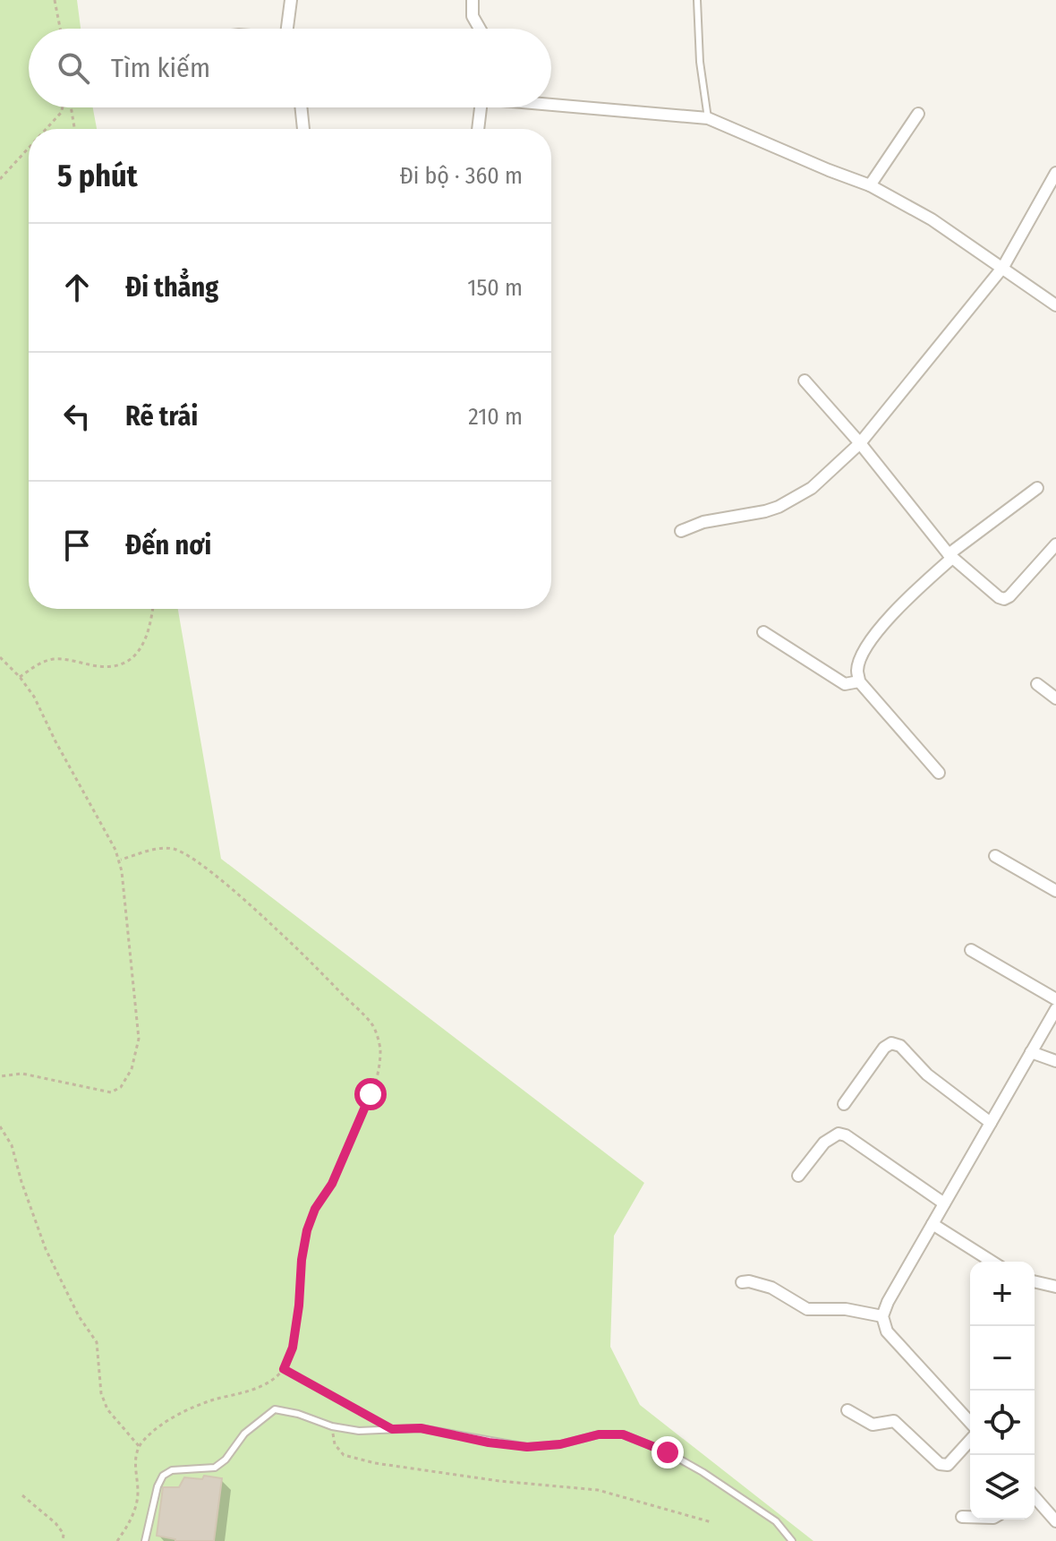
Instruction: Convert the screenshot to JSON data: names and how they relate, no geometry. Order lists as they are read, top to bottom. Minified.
{"page":{"search":"Tìm kiếm","heading":["5 phút","Đi bộ · 360 m"],"list":[["Đi thẳng","150 m"],["Rẽ trái","210 m"],"Đến nơi"],"map_buttons":["+","−"]}}
